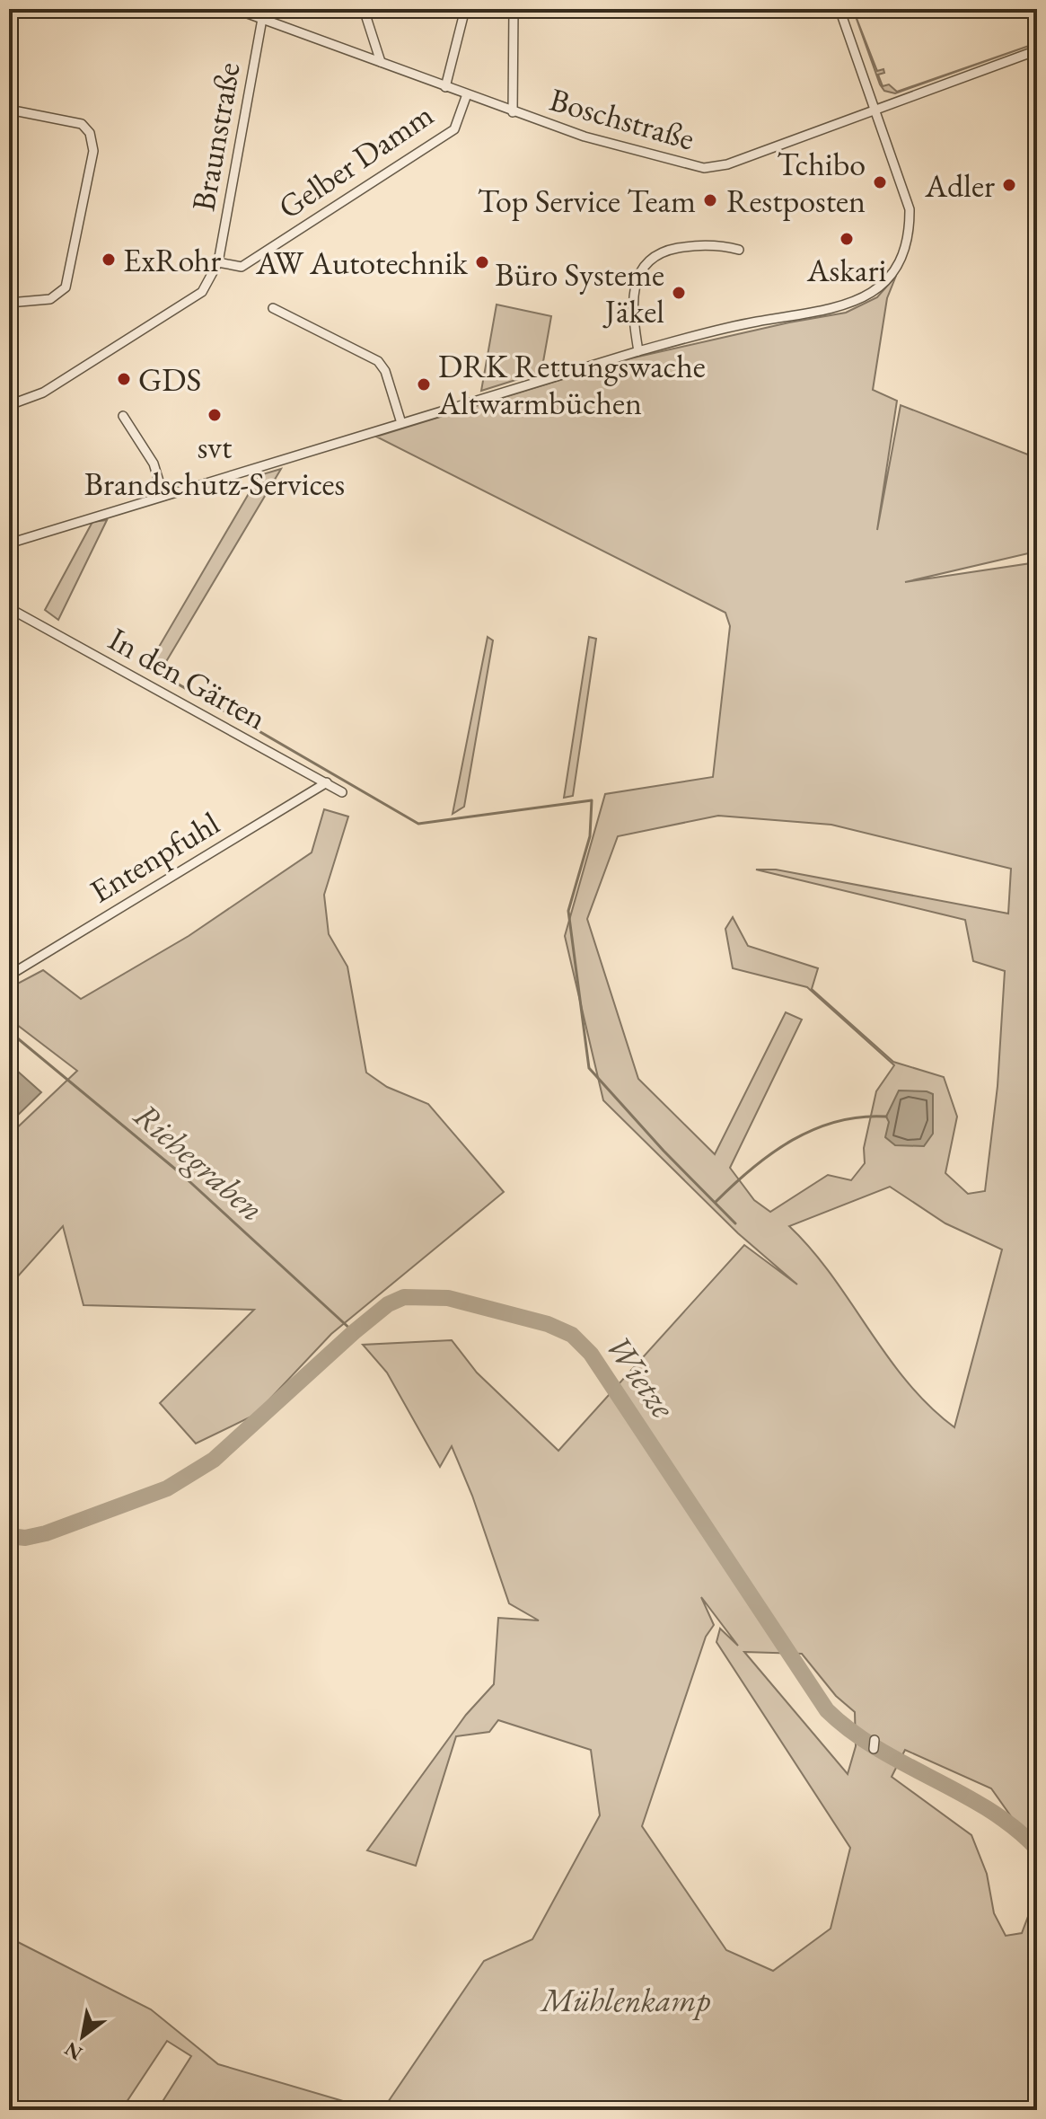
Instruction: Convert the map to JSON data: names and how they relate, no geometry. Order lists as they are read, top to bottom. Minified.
{"streets":{"street":["Boschstraße","Braunstraße","Gelber Damm","In den Gärten","Entenpfuhl"]},"crossings":[["Boschstraße","Braunstraße"],["Boschstraße","Gelber Damm"],["Braunstraße","Gelber Damm"],["In den Gärten","Entenpfuhl"]],"water":["Riehegraben","Wietze"],"parks":["Mühlenkamp"],"places":["Tchibo Restposten","Adler","Top Service Team","Askari","ExRohr","AW Autotechnik","Büro Systeme Jäkel","GDS","DRK Rettungswache Altwarmbüchen","svt Brandschutz-Services"],"north":"bottom left"}
